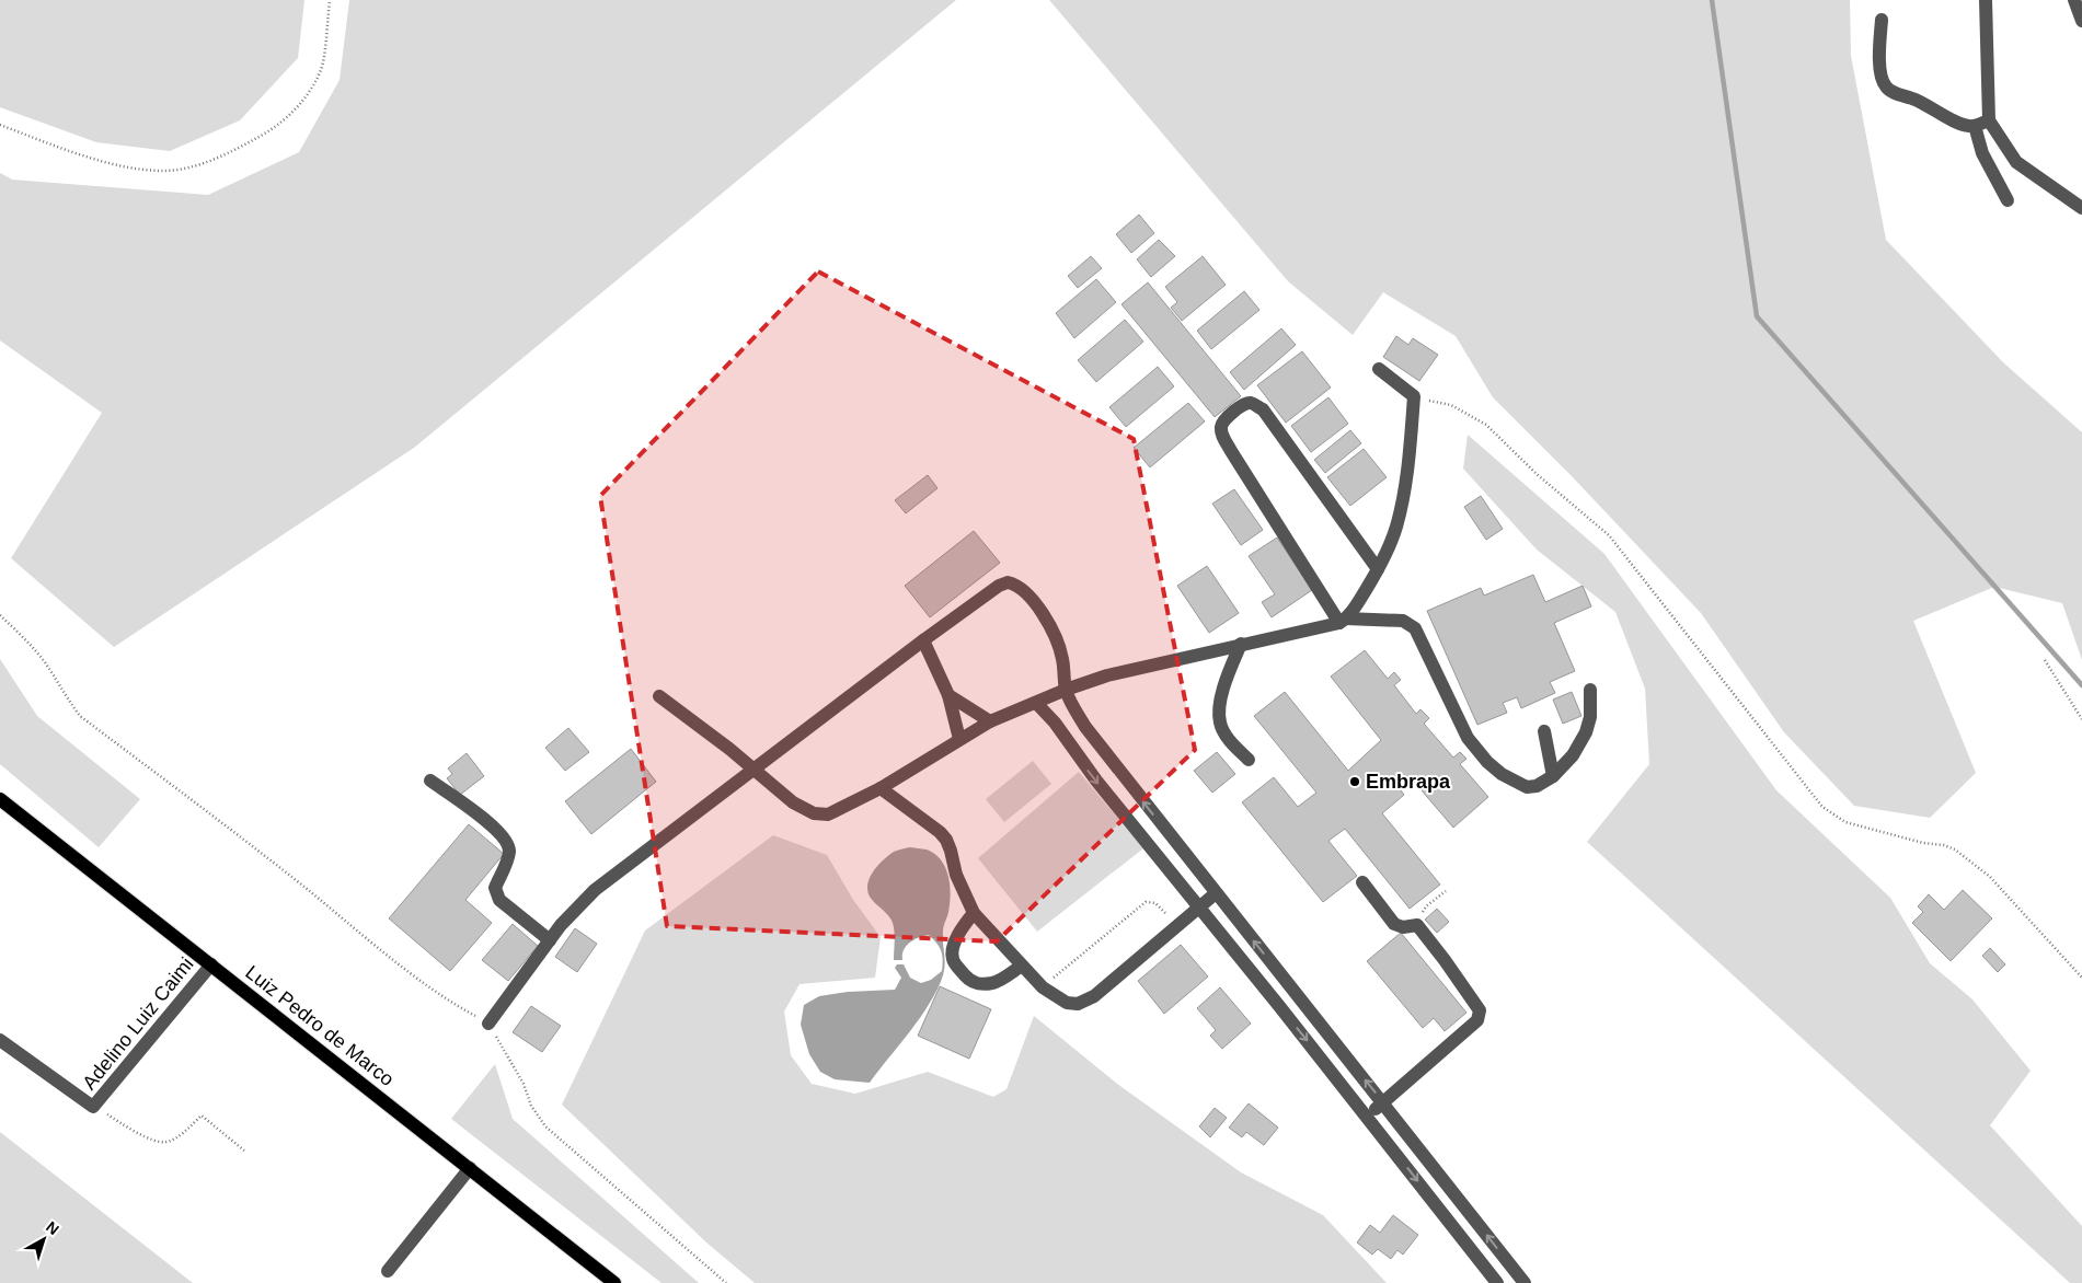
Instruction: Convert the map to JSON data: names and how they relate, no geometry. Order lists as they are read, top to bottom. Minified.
{"streets":{"main road":["Luiz Pedro de Marco"],"street":["Adelino Luiz Caimi"]},"crossings":[["Adelino Luiz Caimi","Luiz Pedro de Marco"]],"places":["Embrapa"],"north":"top right"}
